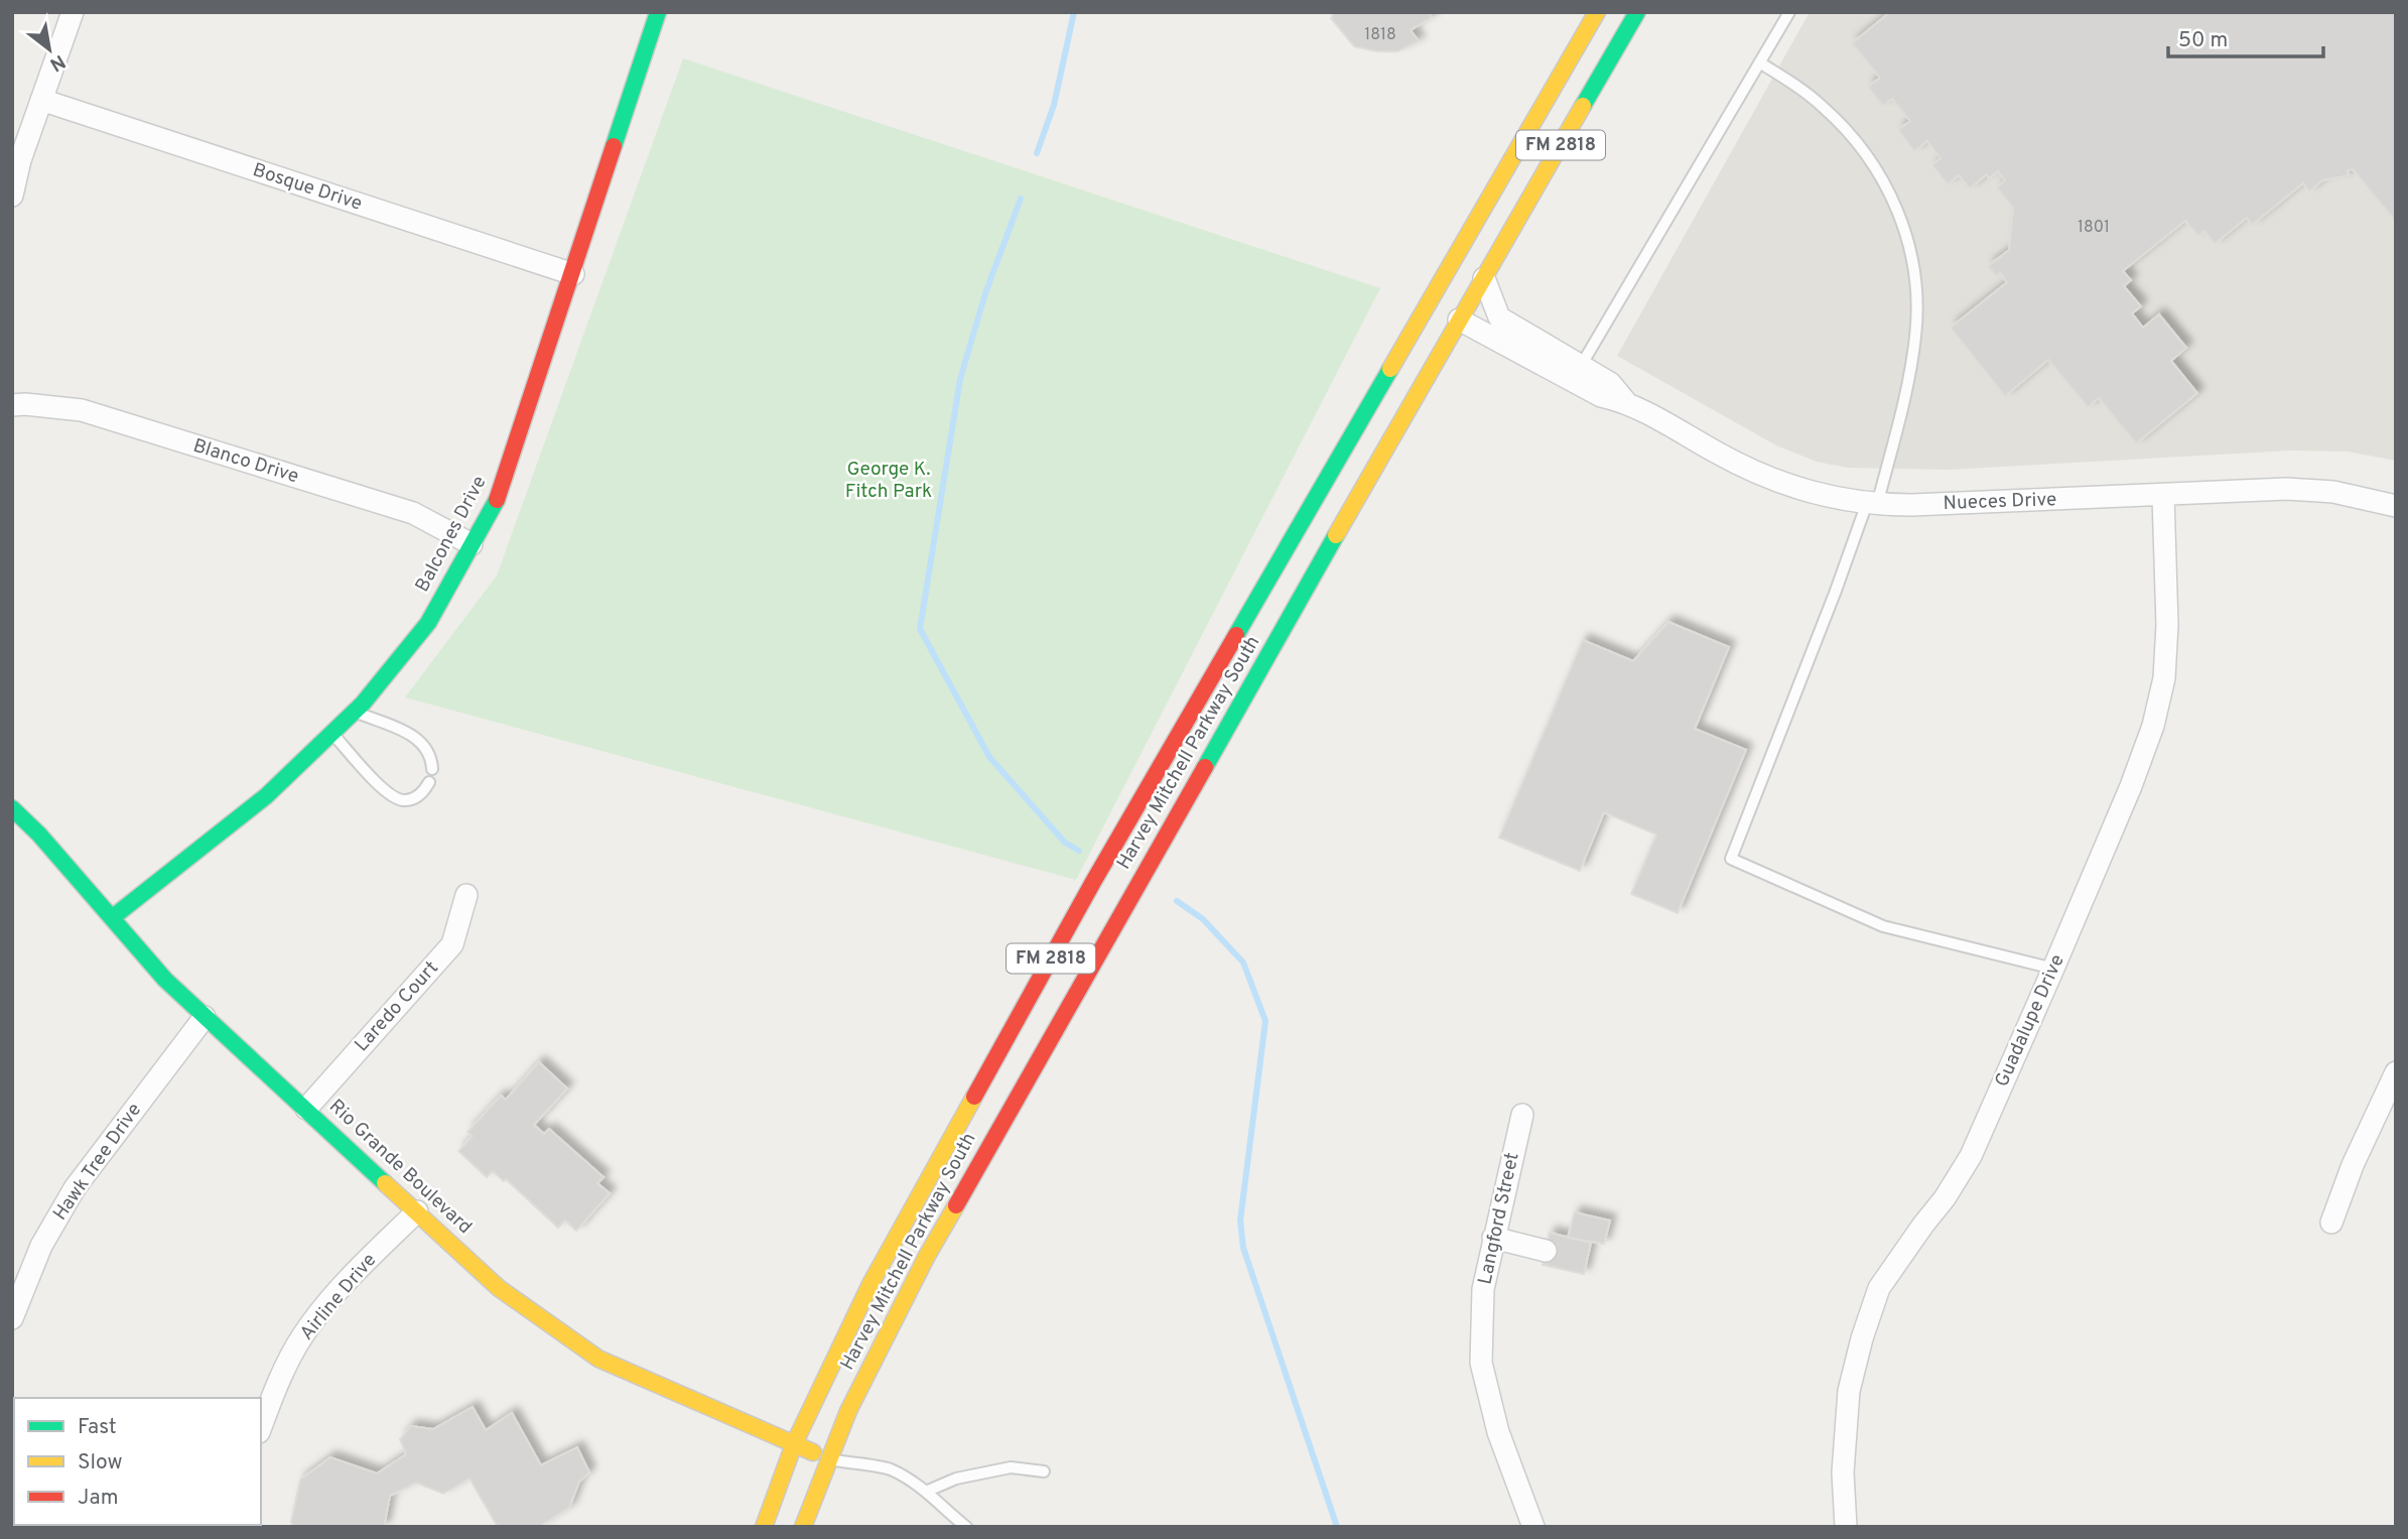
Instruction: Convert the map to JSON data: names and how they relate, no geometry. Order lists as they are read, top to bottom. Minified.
{"streets":{"main road":["FM 2818","Balcones Drive","Harvey Mitchell Parkway South","Rio Grande Boulevard"],"street":["Bosque Drive","Blanco Drive","Nueces Drive","Laredo Court","Guadalupe Drive","Hawk Tree Drive","Langford Street","Airline Drive"]},"crossings":[["Bosque Drive","Balcones Drive"],["Blanco Drive","Balcones Drive"],["Nueces Drive","Harvey Mitchell Parkway South"],["Nueces Drive","Guadalupe Drive"],["Balcones Drive","Rio Grande Boulevard"],["Harvey Mitchell Parkway South","Rio Grande Boulevard"],["Laredo Court","Rio Grande Boulevard"],["Hawk Tree Drive","Rio Grande Boulevard"],["Rio Grande Boulevard","Airline Drive"]],"parks":["George K. Fitch Park"],"house_numbers":["1818","1801"],"legend":["Fast","Slow","Jam"],"scale_bar":"50 m","north":"bottom right"}
